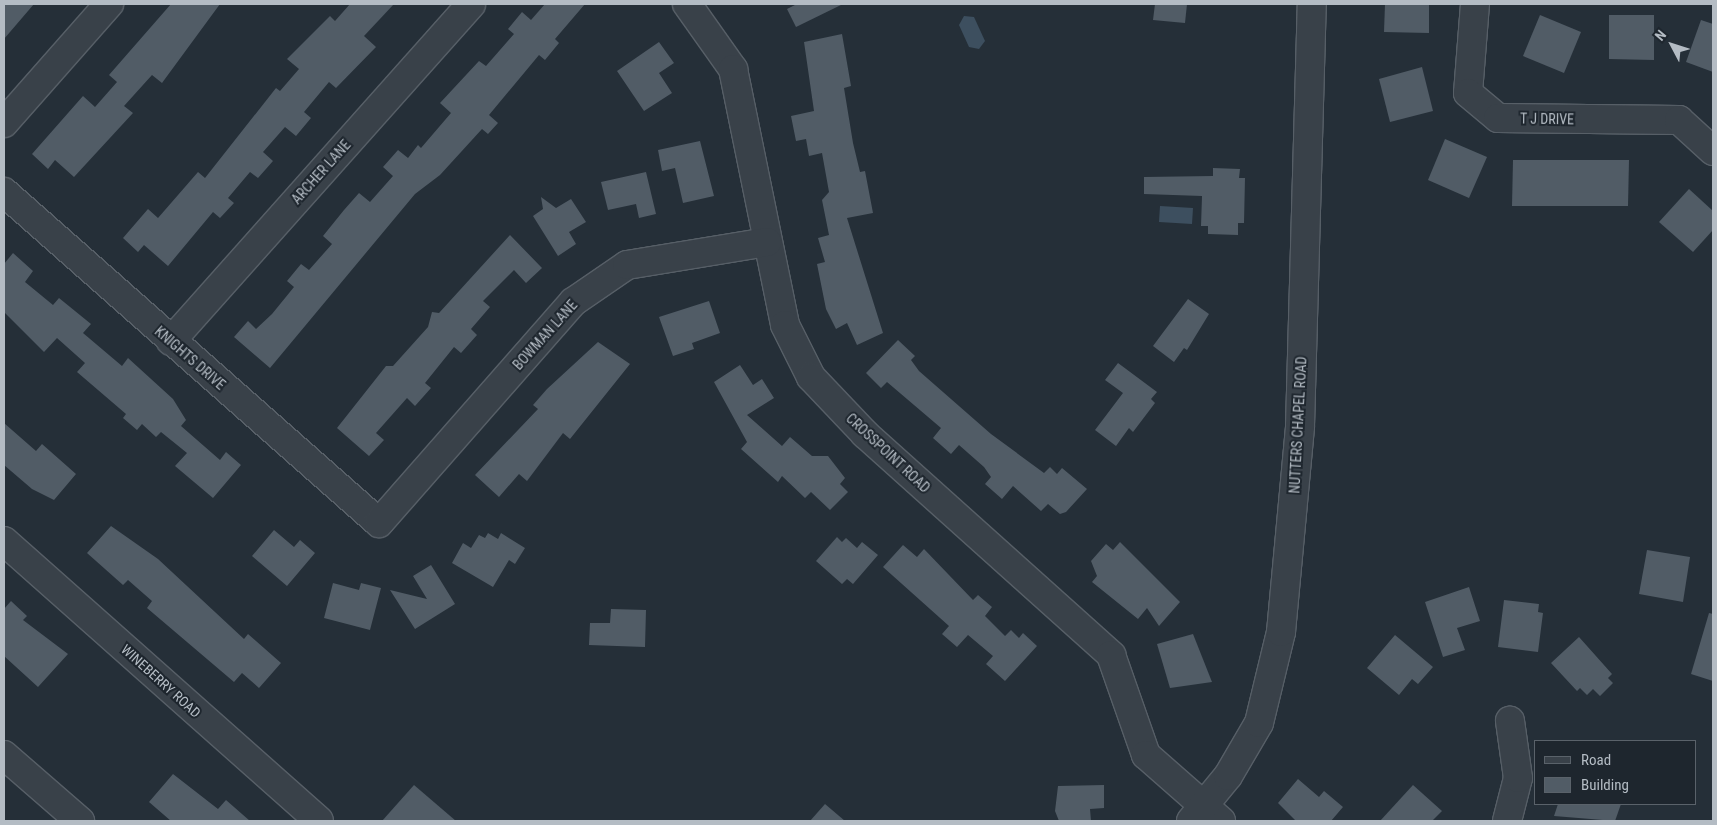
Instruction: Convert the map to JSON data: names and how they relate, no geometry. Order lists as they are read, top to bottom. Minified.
{"streets":{"street":["T J DRIVE","ARCHER LANE","BOWMAN LANE","KNIGHTS DRIVE","NUTTERS CHAPEL ROAD","CROSSPOINT ROAD","WINEBERRY ROAD"]},"crossings":[["ARCHER LANE","KNIGHTS DRIVE"],["BOWMAN LANE","KNIGHTS DRIVE"],["BOWMAN LANE","CROSSPOINT ROAD"],["NUTTERS CHAPEL ROAD","CROSSPOINT ROAD"]],"legend":["Road","Building"],"north":"top left"}
